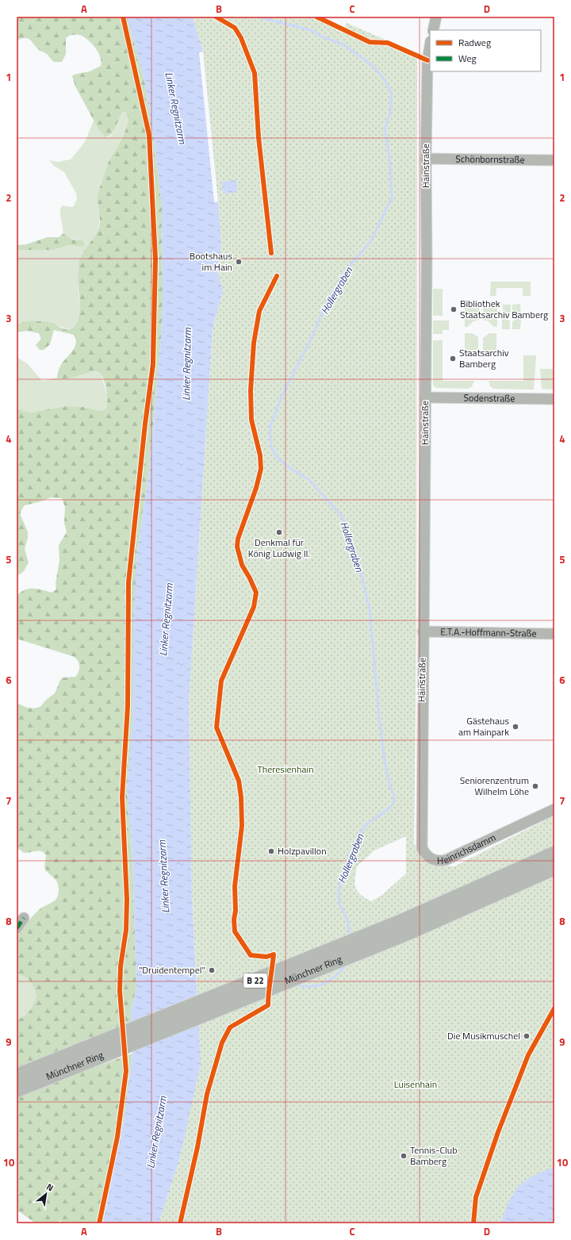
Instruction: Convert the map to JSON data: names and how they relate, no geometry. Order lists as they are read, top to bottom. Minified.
{"streets":{"main road":["Münchner Ring","B 22"],"street":["Schönbornstraße","Hainstraße","Sodenstraße","E.T.A.-Hoffmann-Straße","Heinrichsdamm"]},"crossings":[["Schönbornstraße","Hainstraße"],["Hainstraße","Sodenstraße"],["Hainstraße","E.T.A.-Hoffmann-Straße"],["Hainstraße","Heinrichsdamm"]],"water":["Linker Regnitzarm","Hollergraben"],"parks":["Theresienhain","Luisenhain"],"places":["Bootshaus im Hain","Bibliothek Staatsarchiv Bamberg","Staatsarchiv Bamberg","Denkmal für König Ludwig II.","Gästehaus am Hainpark","Seniorenzentrum Wilhelm Löhe","Holzpavillon","\"Druidentempel\"","Die Musikmuschel","Tennis-Club Bamberg"],"legend":["Radweg","Weg"],"north":"top right","grid":{"columns":["A","B","C","D"],"rows":["1","2","3","4","5","6","7","8","9","10"]}}
